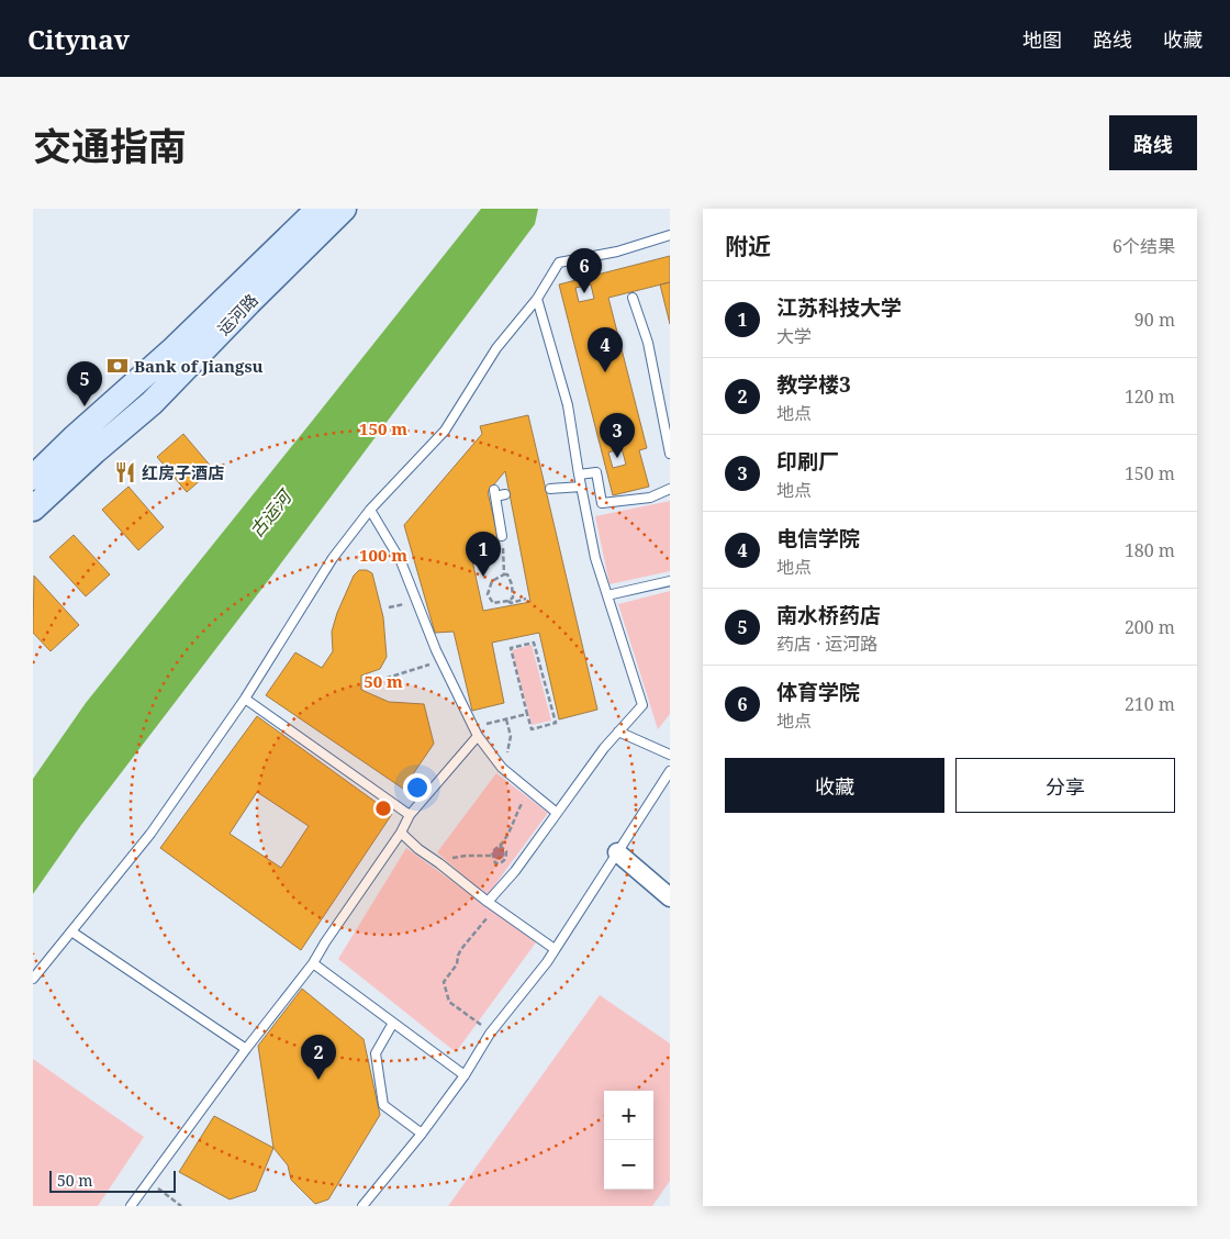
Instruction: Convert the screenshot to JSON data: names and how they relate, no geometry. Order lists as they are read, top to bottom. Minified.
{"streets":{"main road":["运河路"]},"water":["古运河"],"places":{"bank":["Bank of Jiangsu"],"restaurant":["红房子酒店"]},"scale_bar":"50 m","page":{"header":"Citynav","nav":["地图","路线","收藏"],"title":"交通指南","buttons":["路线",["收藏","分享"]],"heading":["附近","6个结果"],"pins":["6","4","5","3","1","2"],"list":[{"mark":"1","name":"江苏科技大学","note":"大学","value":"90 m"},{"mark":"2","name":"教学楼3","note":"地点","value":"120 m"},{"mark":"3","name":"印刷厂","note":"地点","value":"150 m"},{"mark":"4","name":"电信学院","note":"地点","value":"180 m"},{"mark":"5","name":"南水桥药店","note":"药店 · 运河路","value":"200 m"},{"mark":"6","name":"体育学院","note":"地点","value":"210 m"}],"map_buttons":["+","−"],"scale":"50 m"},"rings":["150 m","100 m","50 m"]}
